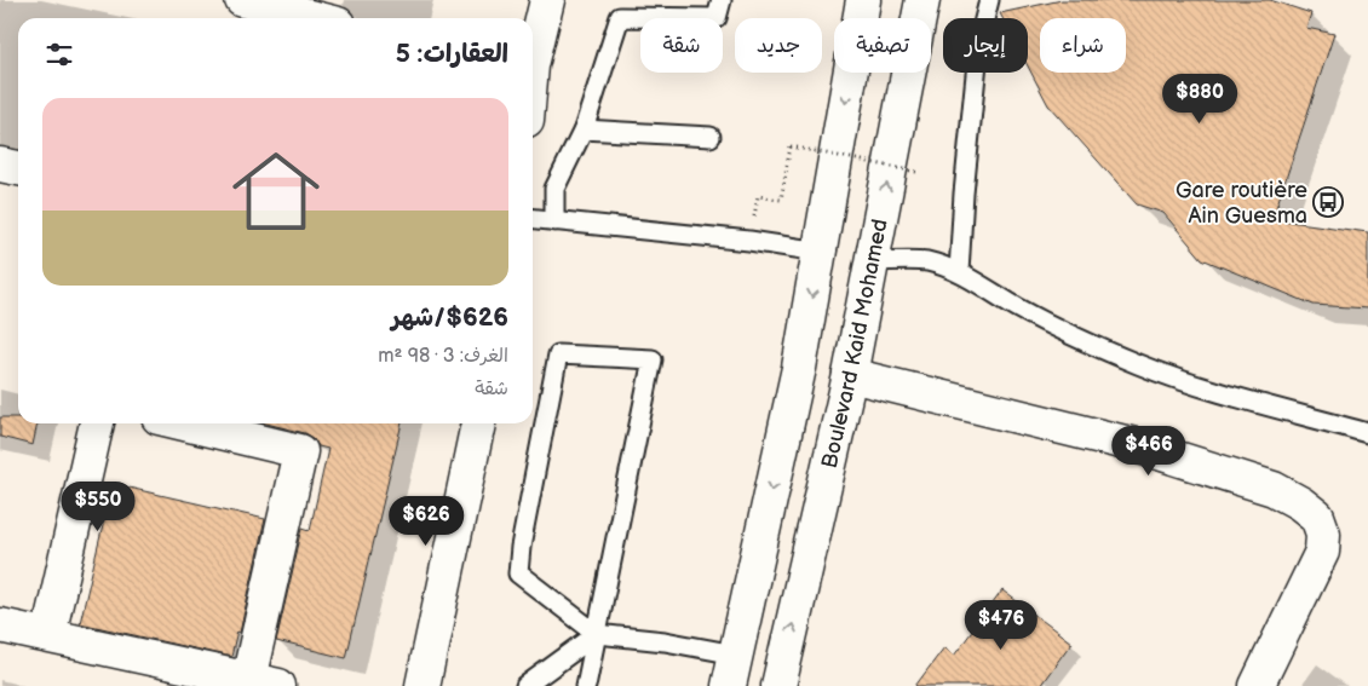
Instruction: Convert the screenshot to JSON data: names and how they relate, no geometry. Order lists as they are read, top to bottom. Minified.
{"streets":{"street":["Boulevard Kaid Mohamed"]},"places":{"bus stop":["Gare routière Ain Guesma"]},"page":{"chip":["شراء","إيجار","تصفية","جديد","شقة"],"heading":"العقارات: 5","price":["$880","$466","$550","$626","$476"],"list":[{"name":"$626/شهر","note":"الغرف: 3 · 98 m² · شقة"}]}}
